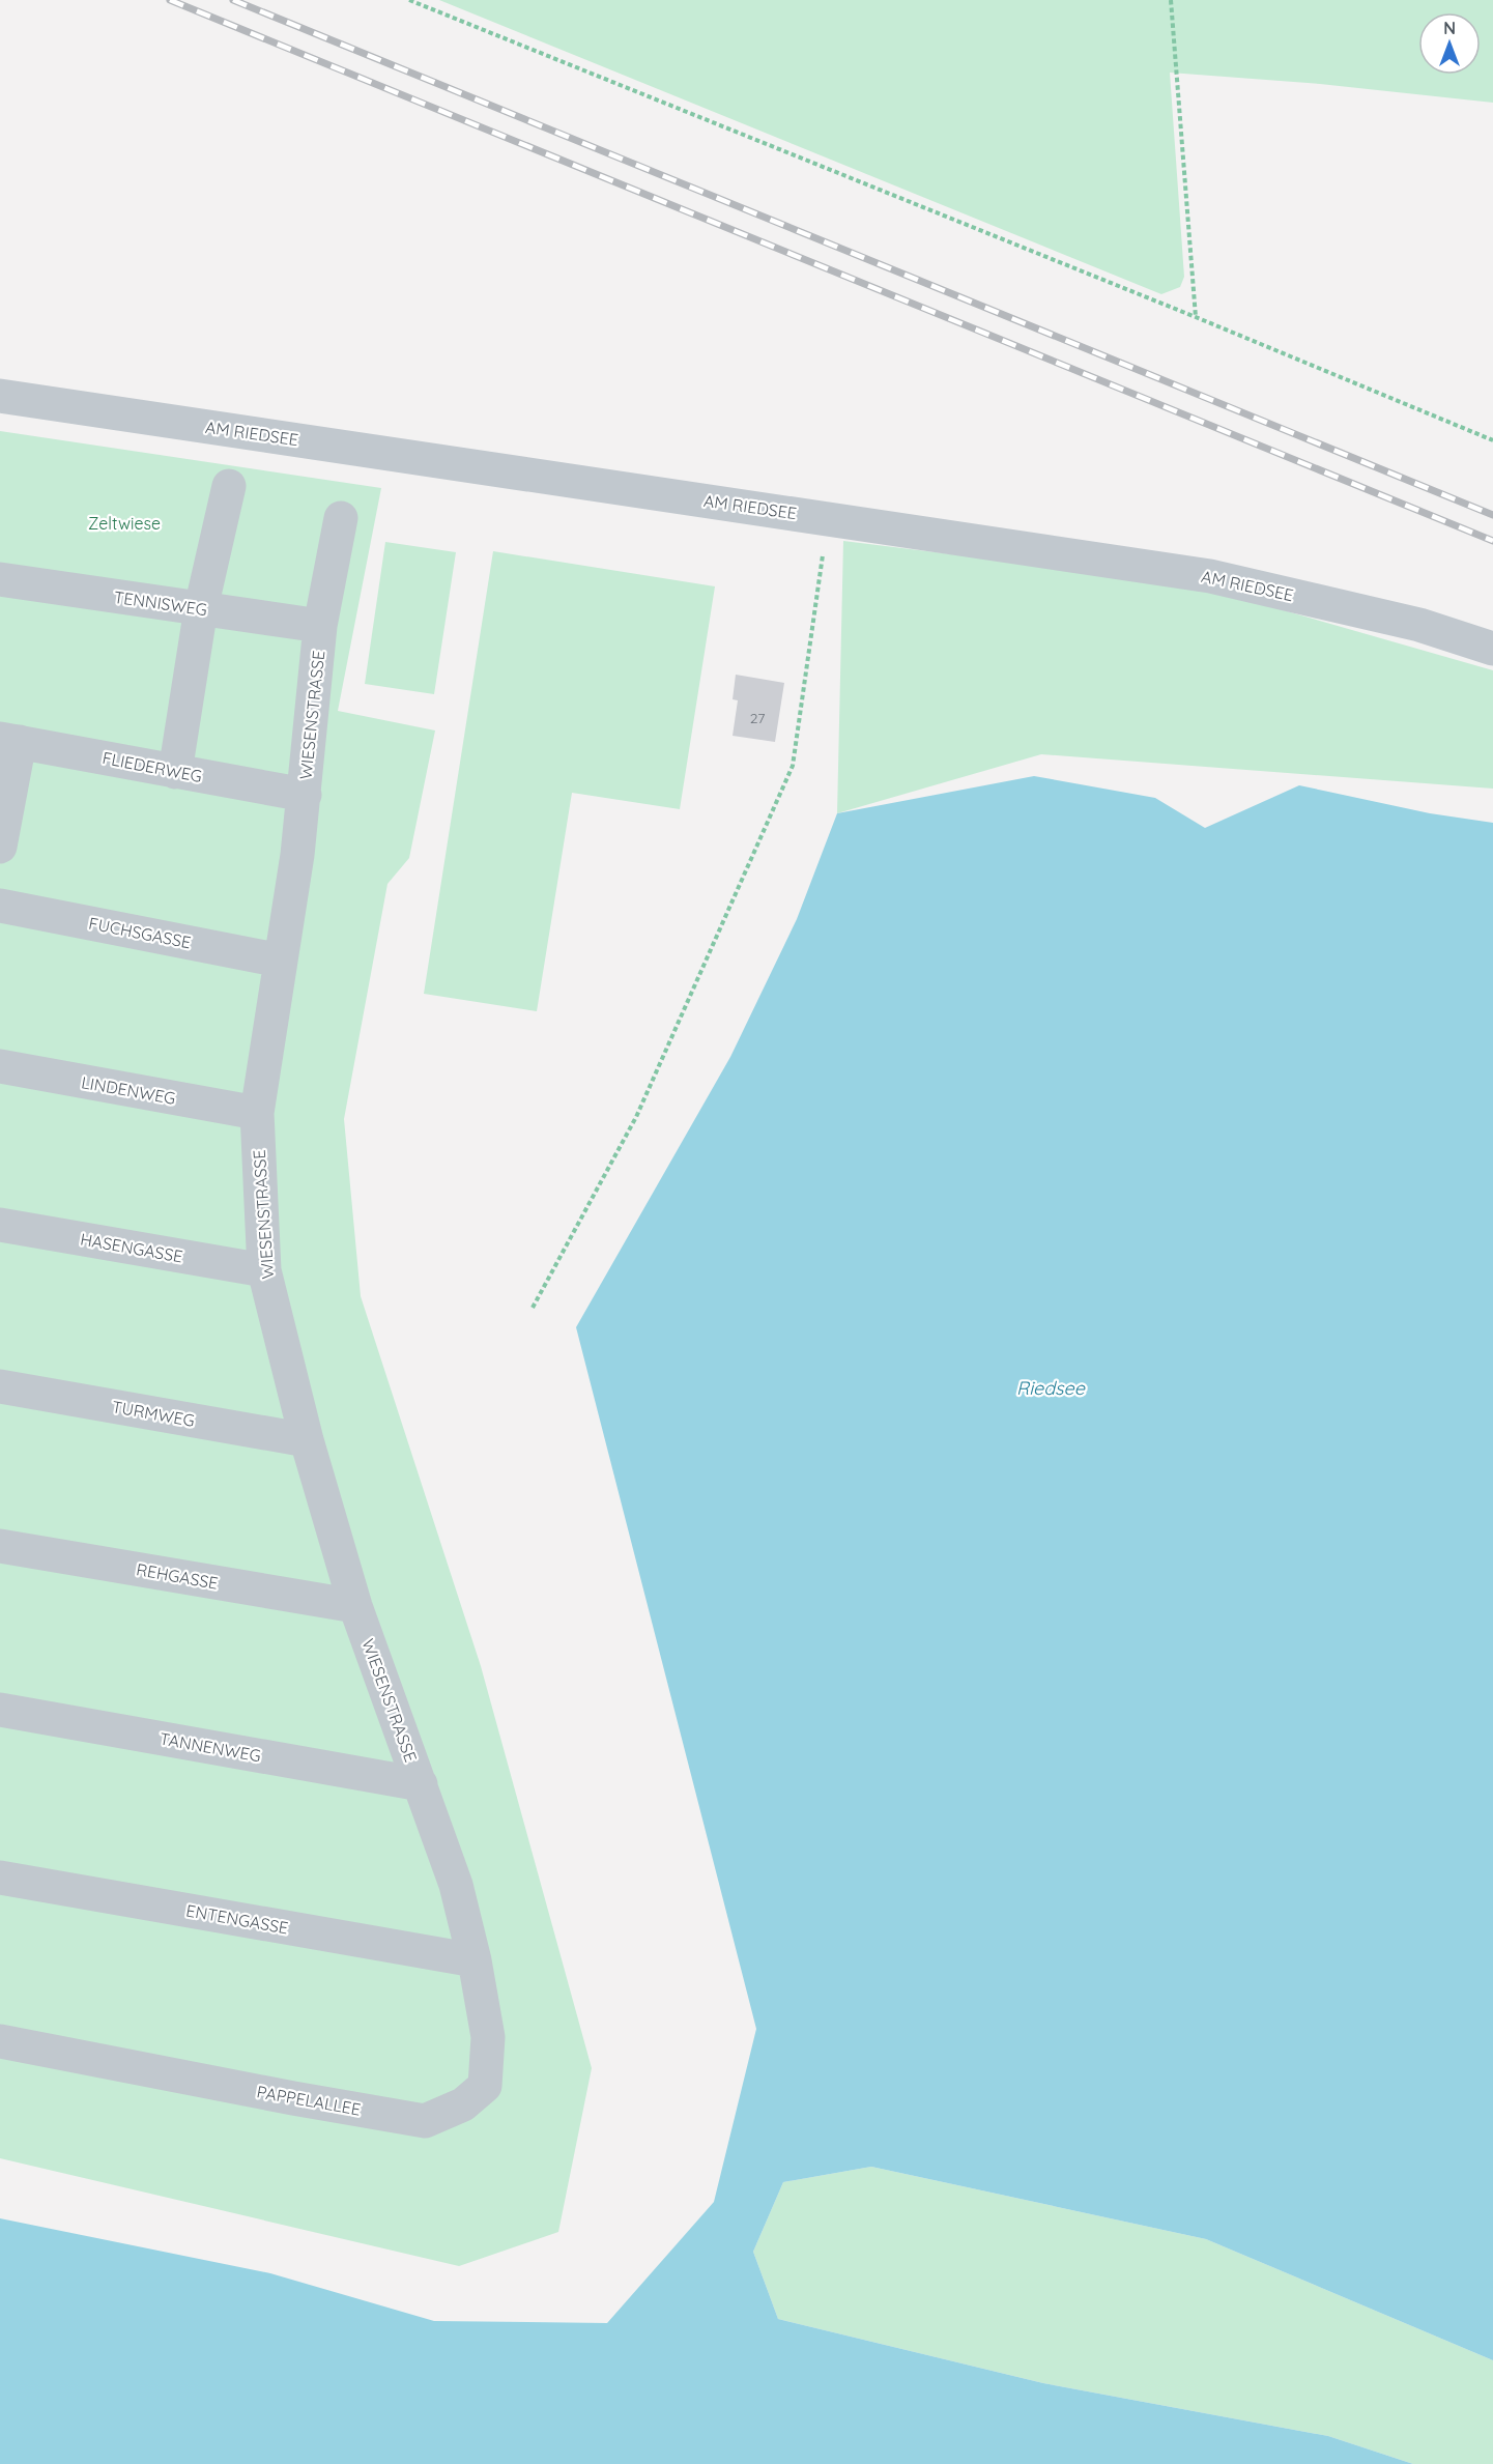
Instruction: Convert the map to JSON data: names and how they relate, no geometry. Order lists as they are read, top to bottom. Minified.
{"streets":{"street":["AM RIEDSEE","TENNISWEG","WIESENSTRASSE","FLIEDERWEG","FUCHSGASSE","LINDENWEG","HASENGASSE","TURMWEG","REHGASSE","TANNENWEG","ENTENGASSE","PAPPELALLEE"]},"crossings":[["TENNISWEG","WIESENSTRASSE"],["WIESENSTRASSE","FLIEDERWEG"],["WIESENSTRASSE","FUCHSGASSE"],["WIESENSTRASSE","LINDENWEG"],["WIESENSTRASSE","HASENGASSE"],["WIESENSTRASSE","TURMWEG"],["WIESENSTRASSE","REHGASSE"],["WIESENSTRASSE","TANNENWEG"],["WIESENSTRASSE","ENTENGASSE"],["WIESENSTRASSE","PAPPELALLEE"],["ENTENGASSE","PAPPELALLEE"]],"water":["Riedsee"],"parks":["Zeltwiese"],"house_numbers":["27"],"north":"top"}
